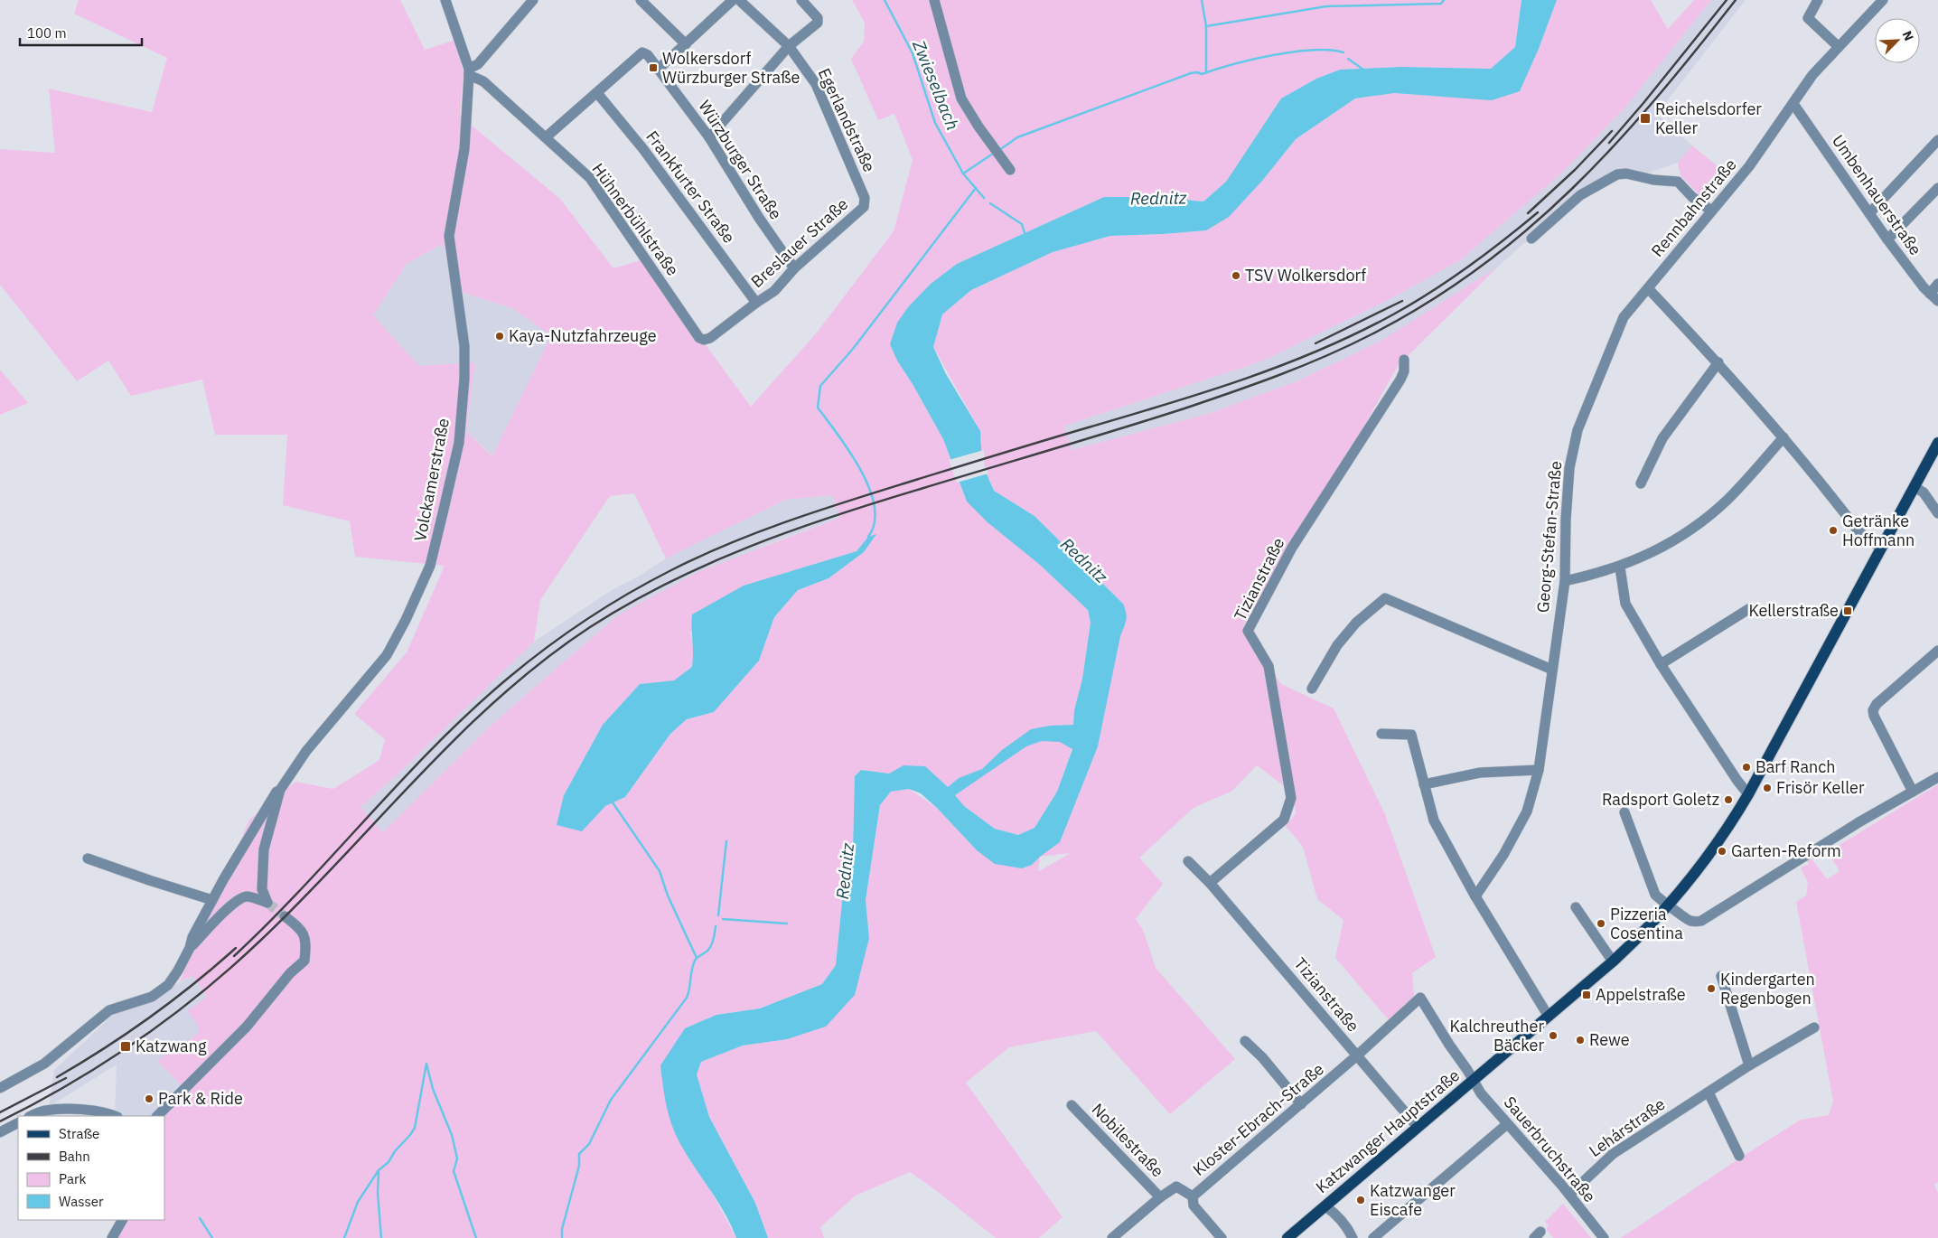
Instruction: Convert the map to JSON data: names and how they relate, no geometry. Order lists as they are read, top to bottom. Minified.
{"streets":{"main road":["Katzwanger Hauptstraße"],"street":["Egerlandstraße","Würzburger Straße","Frankfurter Straße","Umbenhauerstraße","Rennbahnstraße","Hühnerbühlstraße","Breslauer Straße","Volckamerstraße","Georg-Stefan-Straße","Tizianstraße","Kloster-Ebrach-Straße","Lehárstraße","Nobilestraße","Sauerbruchstraße"]},"crossings":[["Egerlandstraße","Breslauer Straße"],["Würzburger Straße","Frankfurter Straße"],["Würzburger Straße","Breslauer Straße"],["Frankfurter Straße","Breslauer Straße"],["Umbenhauerstraße","Rennbahnstraße"],["Rennbahnstraße","Georg-Stefan-Straße"],["Hühnerbühlstraße","Breslauer Straße"],["Hühnerbühlstraße","Volckamerstraße"],["Tizianstraße","Kloster-Ebrach-Straße"],["Tizianstraße","Katzwanger Hauptstraße"],["Kloster-Ebrach-Straße","Nobilestraße"],["Kloster-Ebrach-Straße","Sauerbruchstraße"],["Lehárstraße","Sauerbruchstraße"],["Katzwanger Hauptstraße","Sauerbruchstraße"]],"water":["Zwieselbach","Rednitz"],"places":{"transit":["Wolkersdorf Würzburger Straße","Reichelsdorfer Keller","Kellerstraße","Appelstraße","Katzwang"],"other":["TSV Wolkersdorf","Kaya-Nutzfahrzeuge","Getränke Hoffmann","Barf Ranch","Frisör Keller","Radsport Goletz","Garten-Reform","Pizzeria Cosentina","Kindergarten Regenbogen","Kalchreuther Bäcker","Rewe","Park & Ride","Katzwanger Eiscafe"]},"legend":["Straße","Bahn","Park","Wasser"],"scale_bar":"100 m","north":"top right"}
